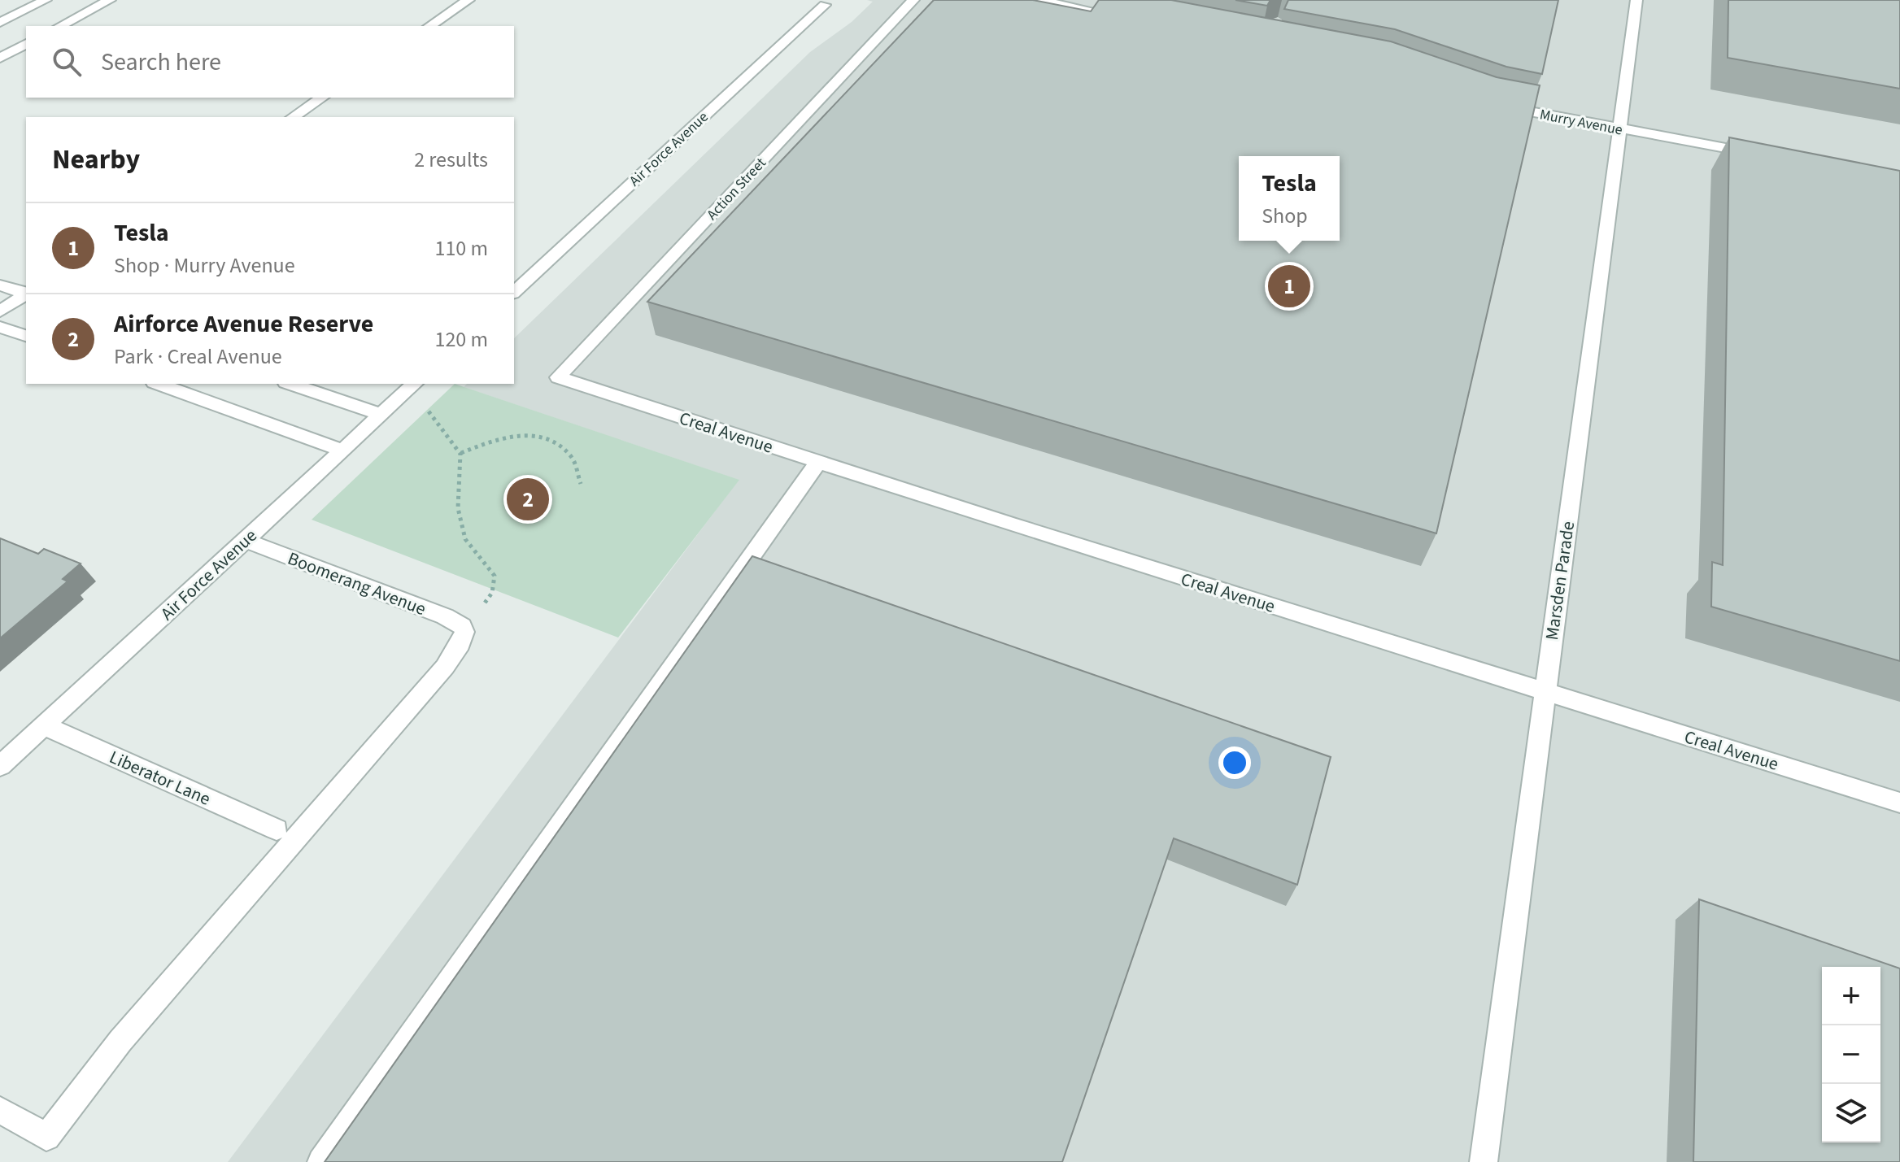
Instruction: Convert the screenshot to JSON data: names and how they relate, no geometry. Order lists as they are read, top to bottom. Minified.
{"streets":{"street":["Murry Avenue","Air Force Avenue","Action Street","Creal Avenue","Marsden Parade","Boomerang Avenue","Liberator Lane"]},"crossings":[["Murry Avenue","Marsden Parade"],["Air Force Avenue","Boomerang Avenue"],["Air Force Avenue","Liberator Lane"],["Action Street","Creal Avenue"],["Creal Avenue","Marsden Parade"]],"page":{"search":"Search here","heading":["Nearby","2 results"],"popup":["Tesla","Shop"],"list":[{"mark":"1","name":"Tesla","note":"Shop · Murry Avenue","value":"110 m"},{"mark":"2","name":"Airforce Avenue Reserve","note":"Park · Creal Avenue","value":"120 m"}],"pins":["1","2"],"map_buttons":["+","−"]}}
